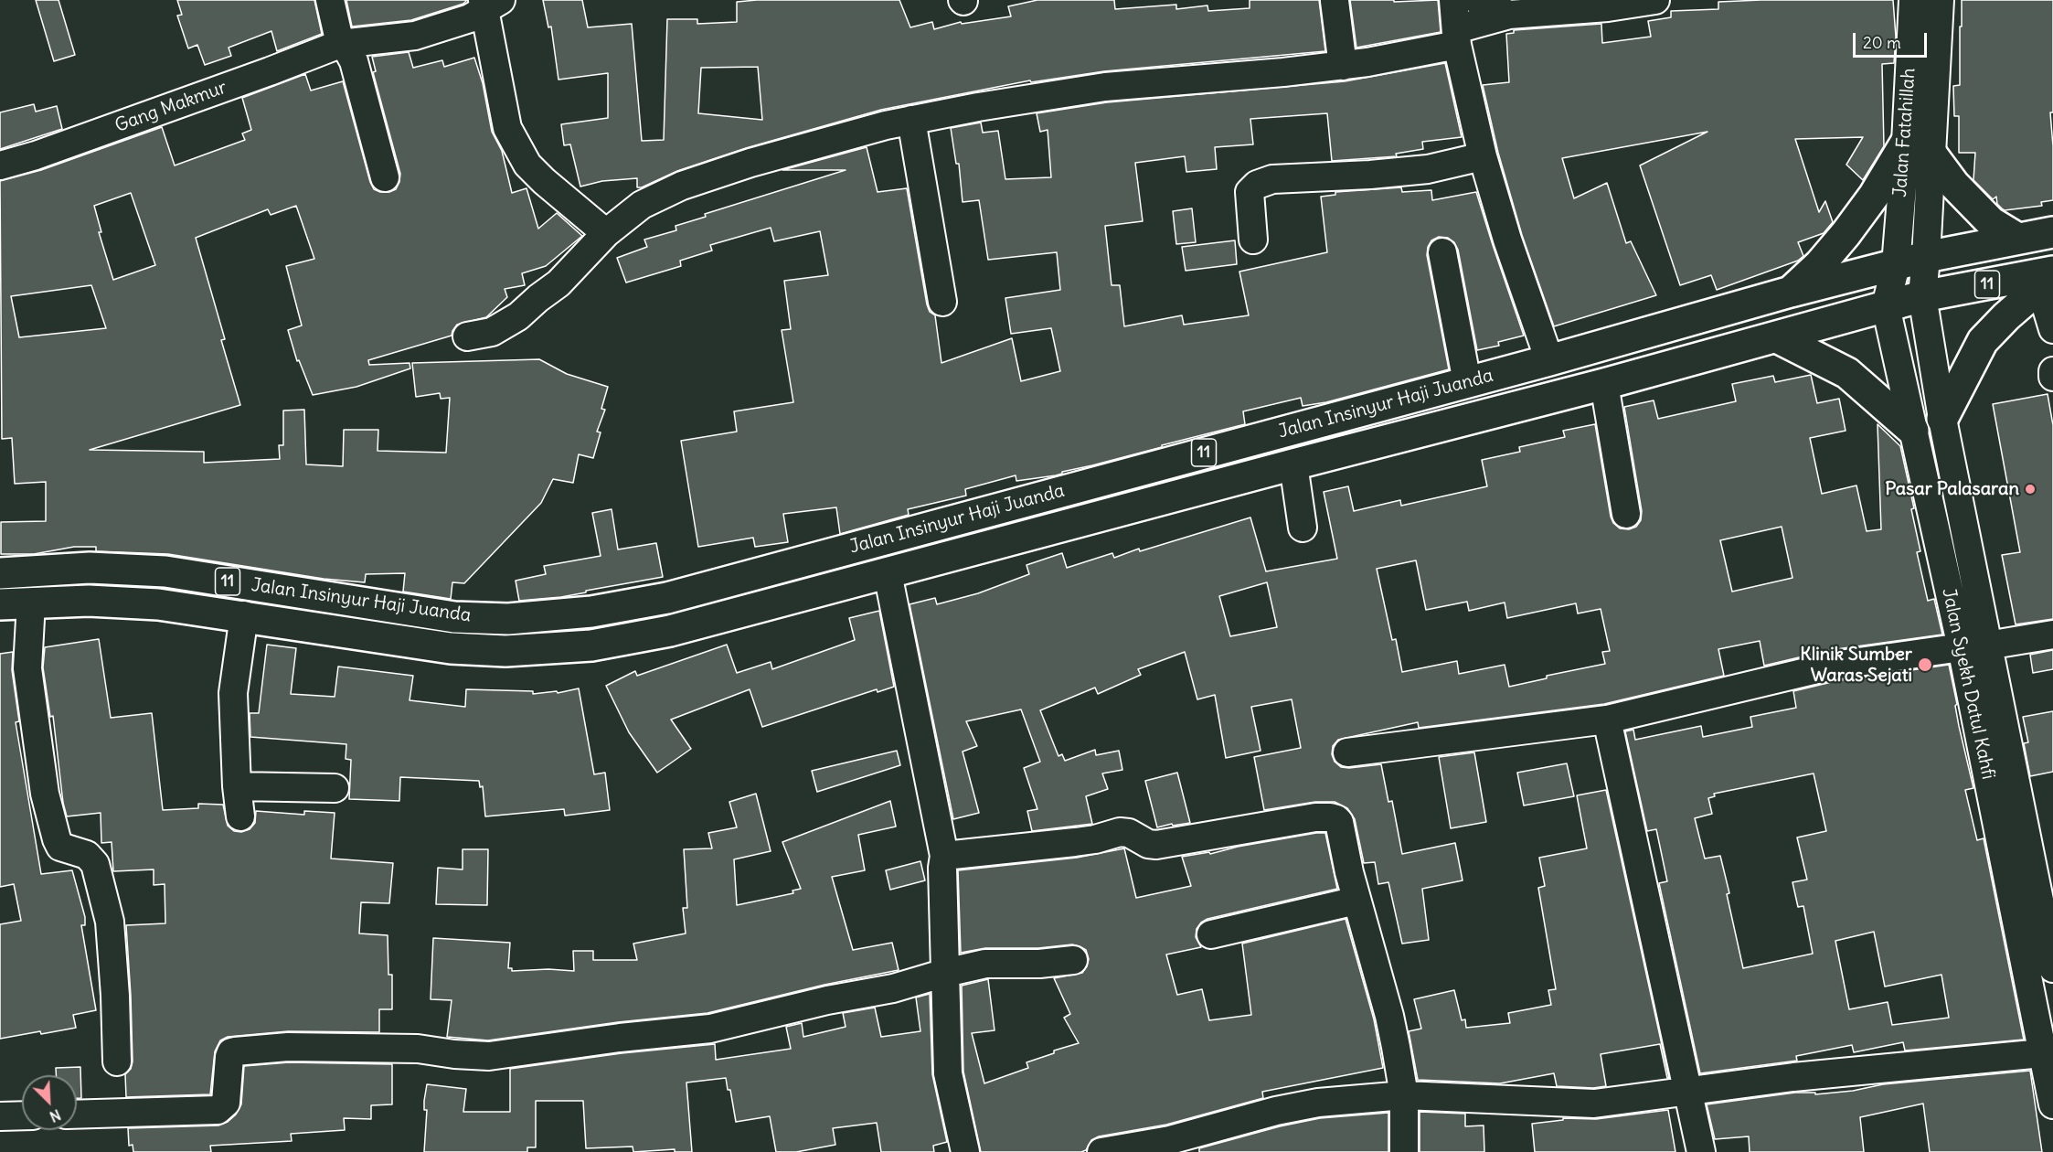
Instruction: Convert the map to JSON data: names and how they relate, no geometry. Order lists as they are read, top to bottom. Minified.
{"streets":{"highway":["11","Jalan Insinyur Haji Juanda"],"street":["Gang Makmur","Jalan Fatahillah","Jalan Syekh Datul Kahfi"]},"crossings":[["Jalan Fatahillah","11"],["Jalan Fatahillah","Jalan Insinyur Haji Juanda"],["Jalan Fatahillah","Jalan Syekh Datul Kahfi"],["11","Jalan Insinyur Haji Juanda"],["11","Jalan Syekh Datul Kahfi"],["Jalan Insinyur Haji Juanda","Jalan Syekh Datul Kahfi"]],"places":["Pasar Palasaran","Klinik Sumber Waras Sejati"],"scale_bar":"20 m","north":"bottom right"}
